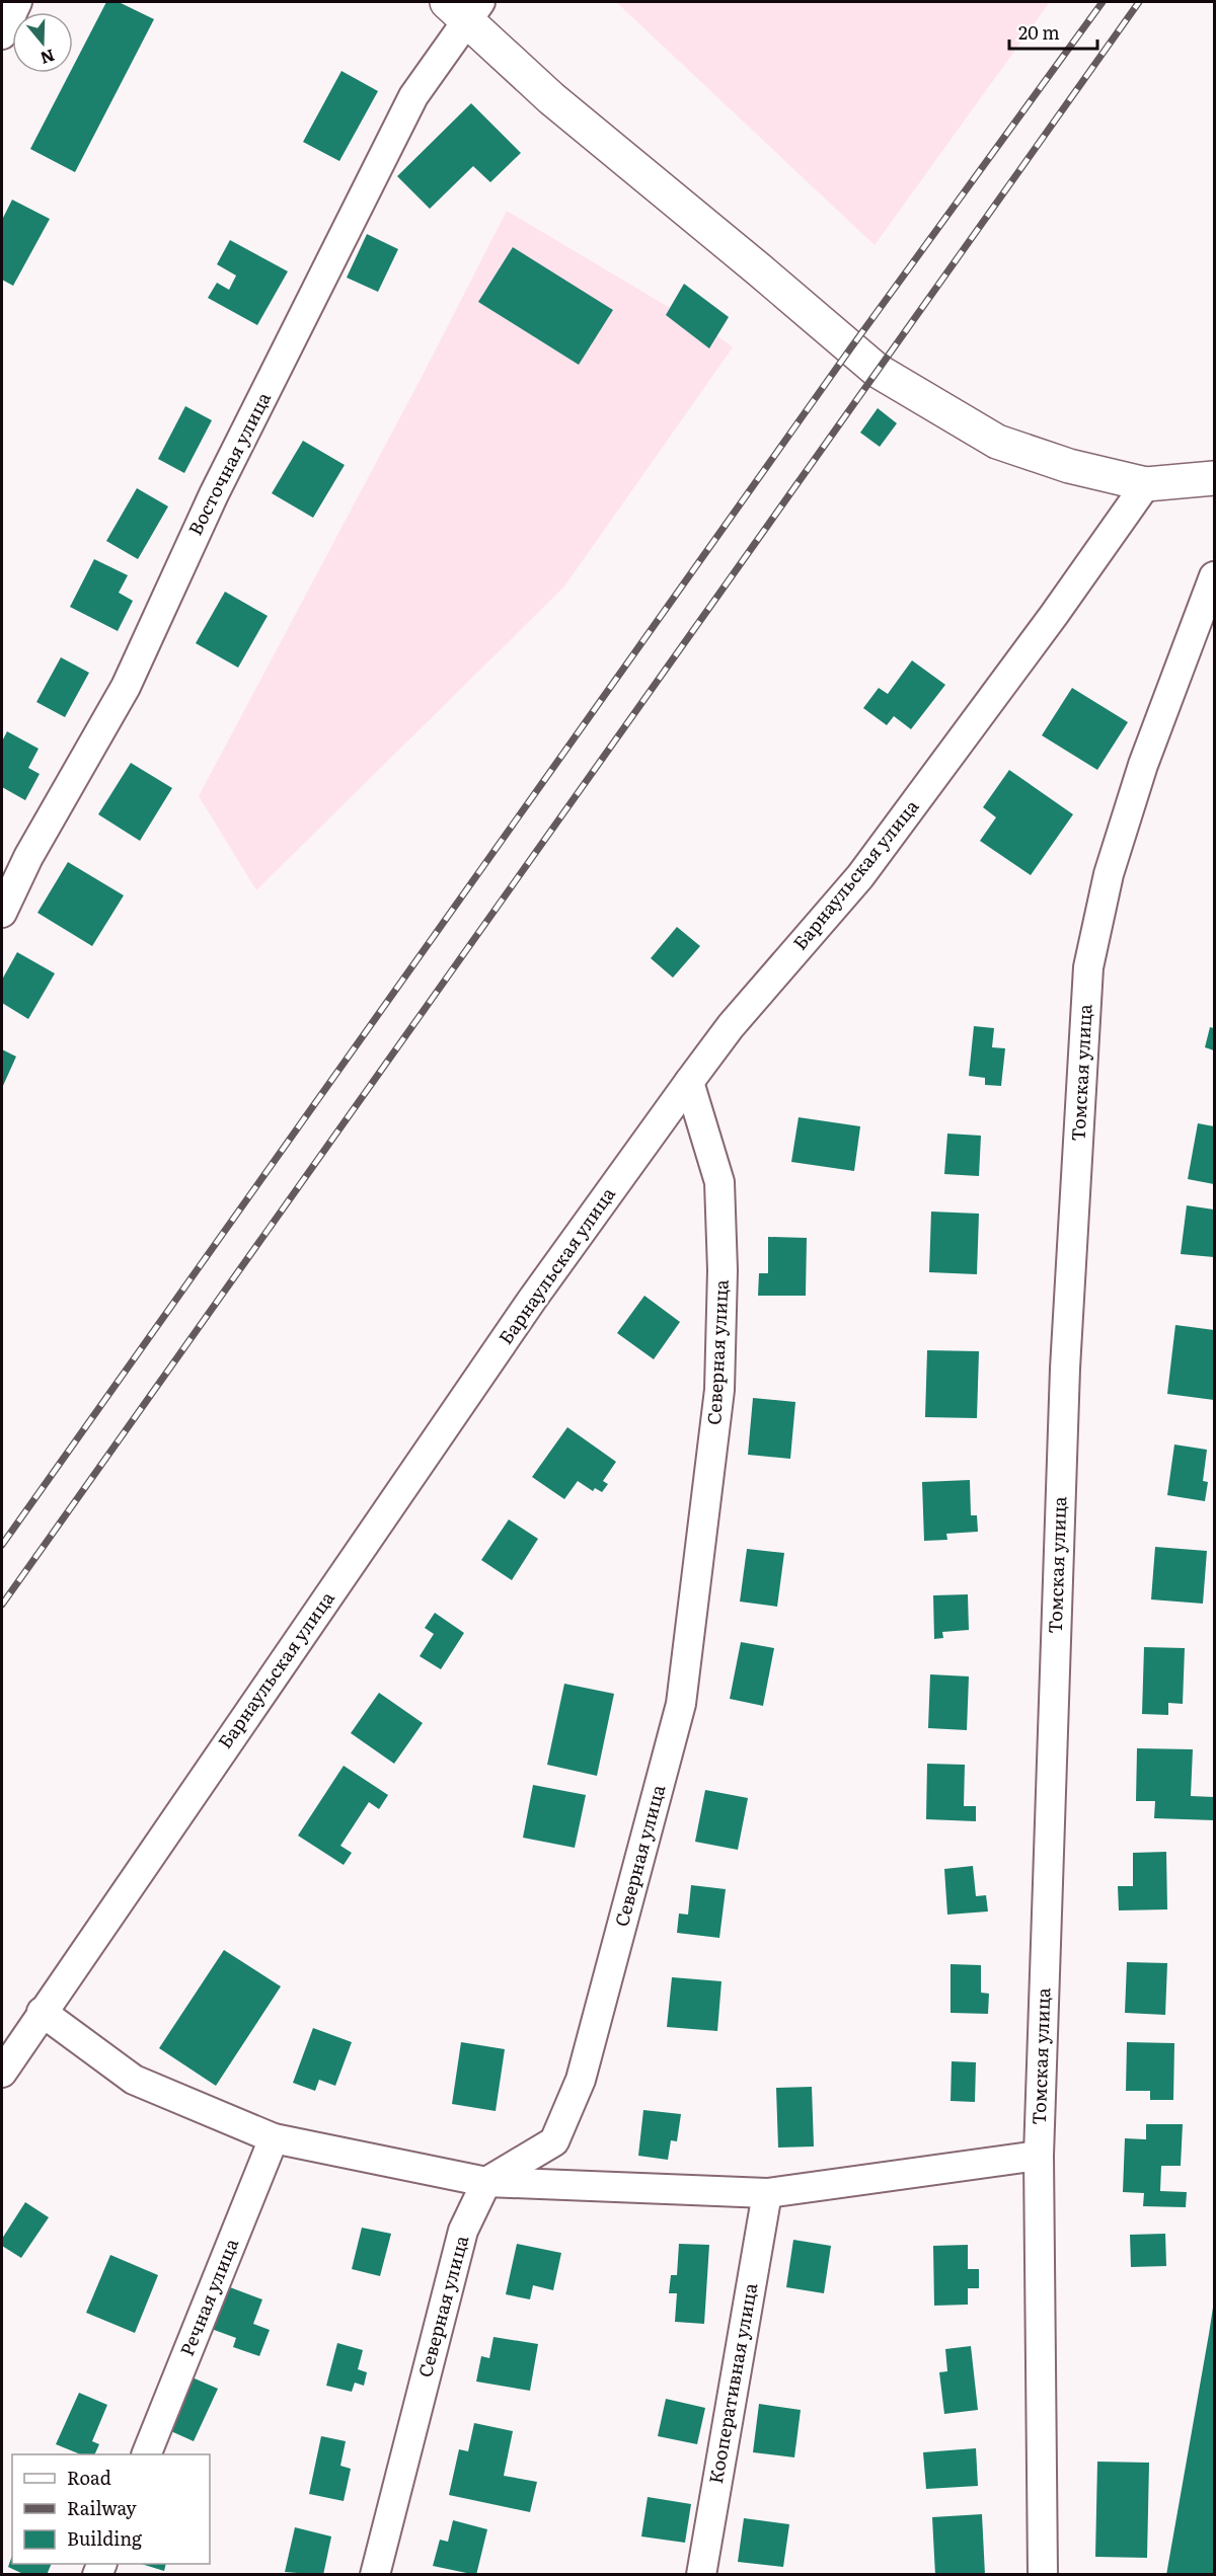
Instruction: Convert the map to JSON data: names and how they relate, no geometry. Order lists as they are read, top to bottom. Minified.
{"streets":{"street":["Восточная улица","Барнаульская улица","Томская улица","Северная улица","Речная улица","Кооперативная улица"]},"crossings":[["Барнаульская улица","Северная улица"]],"legend":["Road","Railway","Building"],"scale_bar":"20 m","north":"bottom"}
